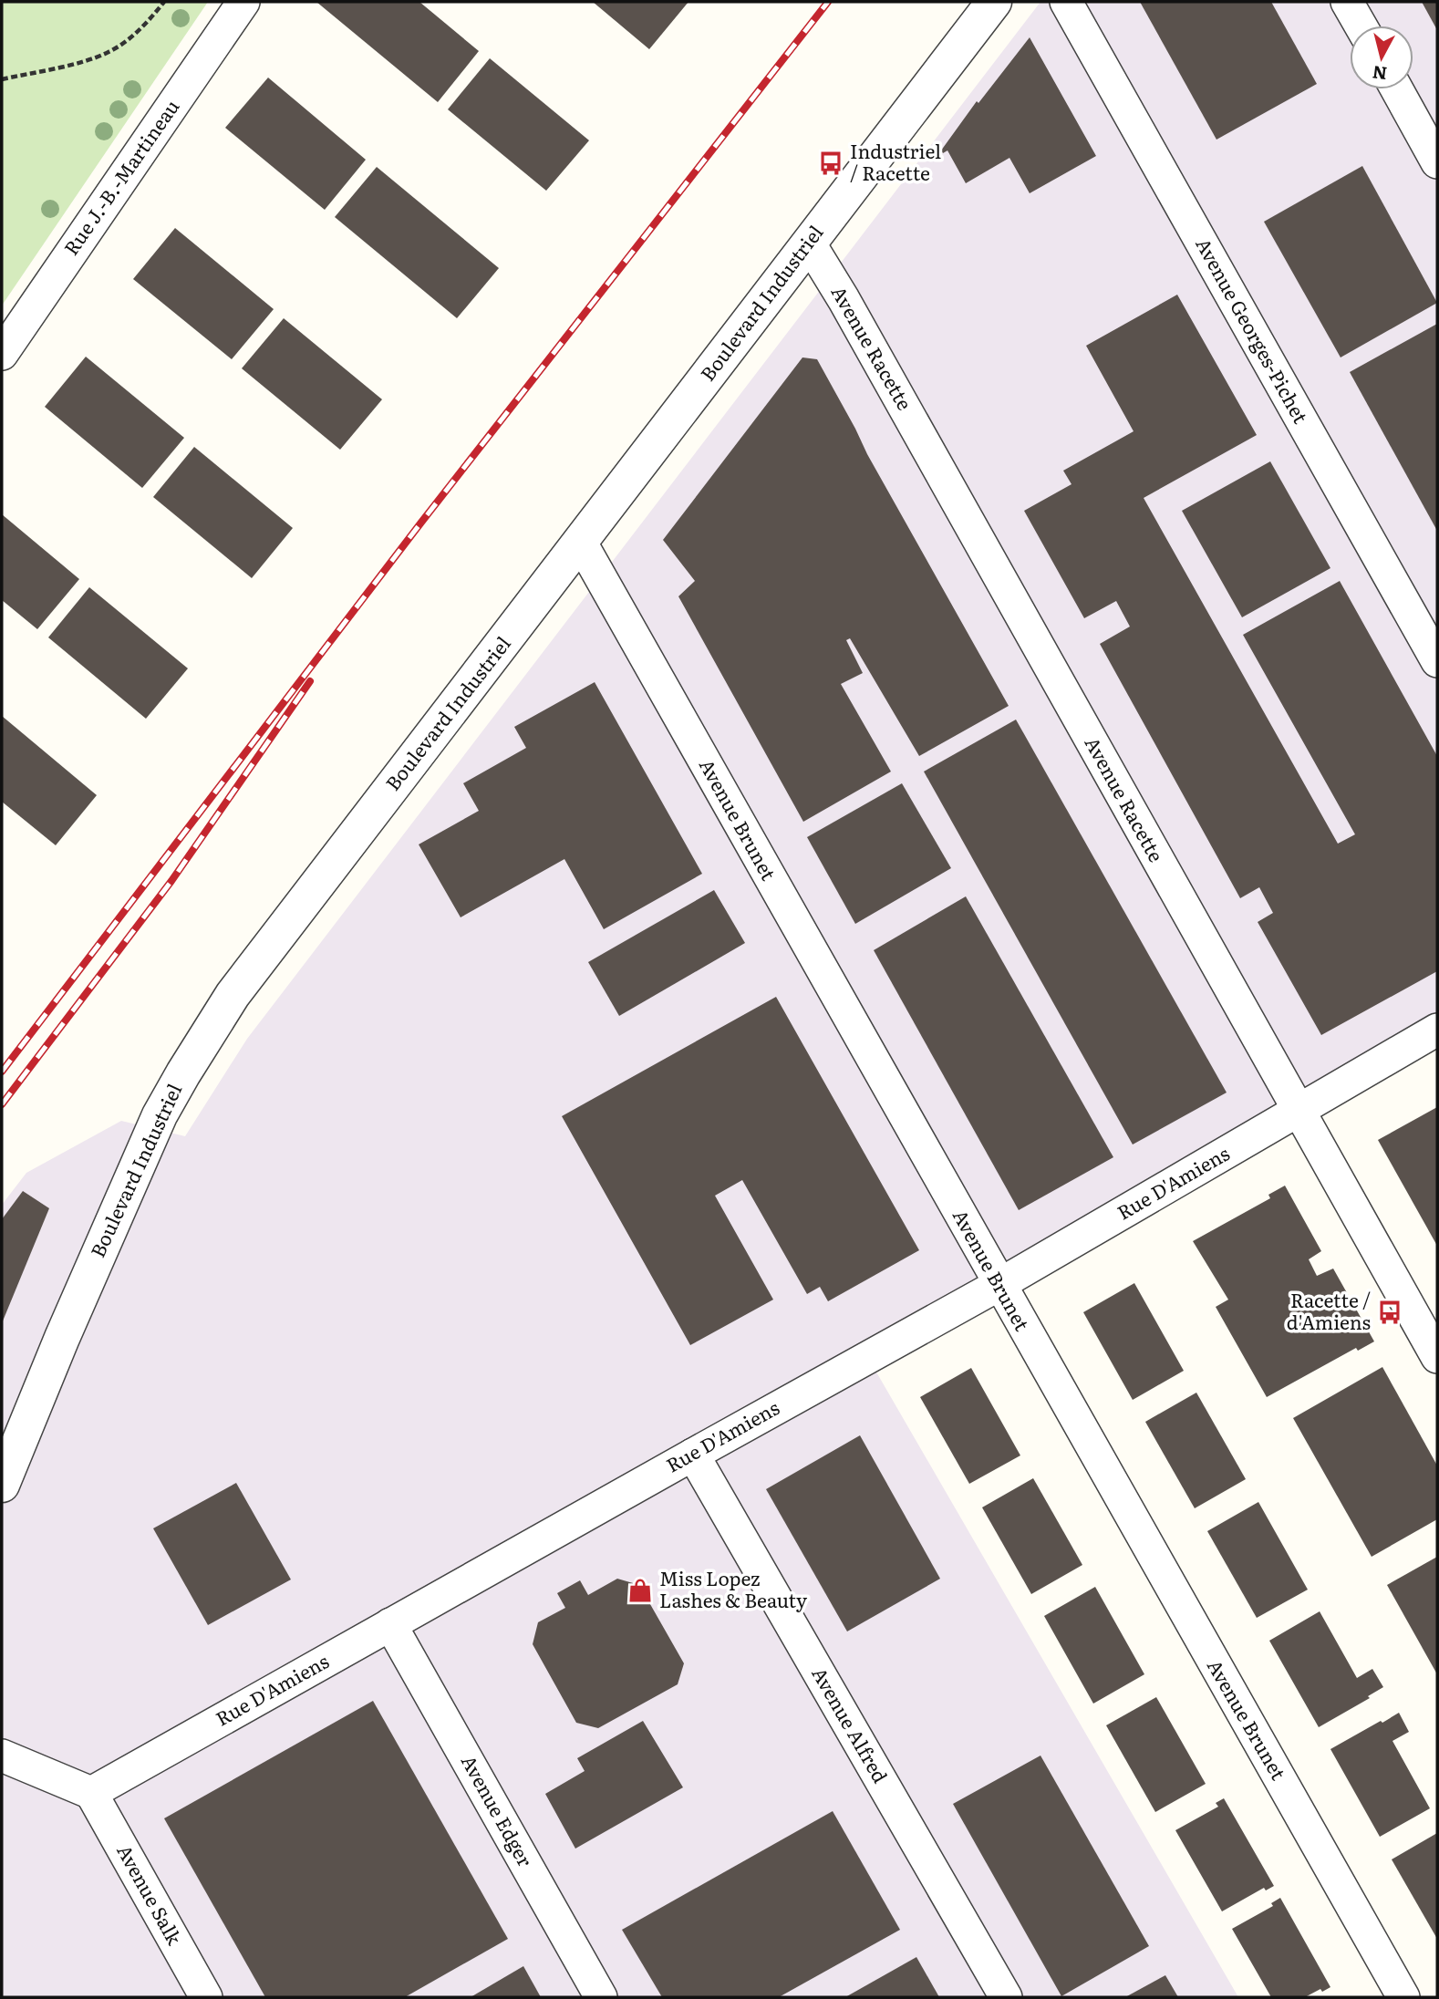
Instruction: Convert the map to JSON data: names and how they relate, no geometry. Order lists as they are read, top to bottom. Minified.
{"streets":{"street":["Rue J.-B.-Martineau","Boulevard Industriel","Avenue Georges-Pichet","Avenue Racette","Avenue Brunet","Rue D'Amiens","Avenue Alfred","Avenue Edger","Avenue Salk"]},"crossings":[["Boulevard Industriel","Avenue Racette"],["Boulevard Industriel","Avenue Brunet"],["Avenue Racette","Rue D'Amiens"],["Avenue Brunet","Rue D'Amiens"],["Rue D'Amiens","Avenue Alfred"],["Rue D'Amiens","Avenue Edger"],["Rue D'Amiens","Avenue Salk"]],"places":{"bus stop":["Industriel / Racette","Racette / d'Amiens"],"shop":["Miss Lopez Lashes & Beauty"]},"north":"bottom"}
